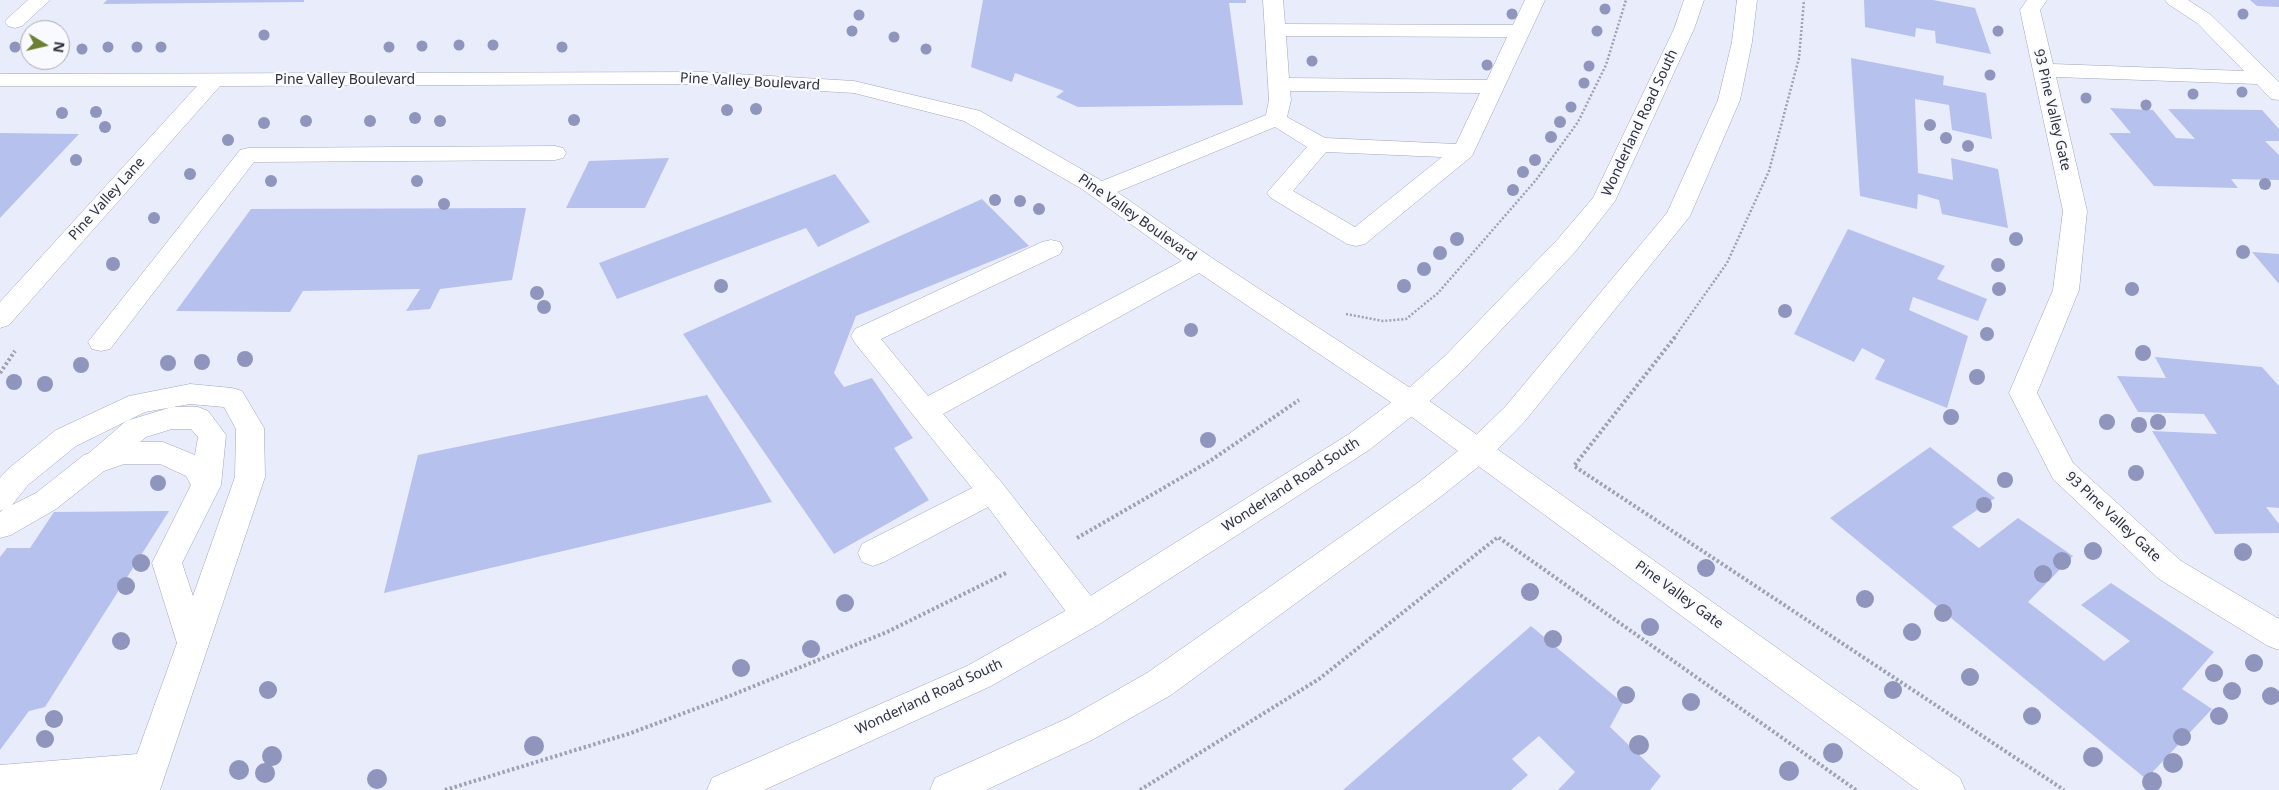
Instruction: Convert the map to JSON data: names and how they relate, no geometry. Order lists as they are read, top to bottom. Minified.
{"streets":{"main road":["Pine Valley Boulevard","93 Pine Valley Gate","Wonderland Road South","Pine Valley Lane","Pine Valley Gate"]},"crossings":[["Pine Valley Boulevard","Wonderland Road South"],["Pine Valley Boulevard","Pine Valley Lane"],["Pine Valley Boulevard","Pine Valley Gate"],["Wonderland Road South","Pine Valley Gate"]],"north":"right"}
